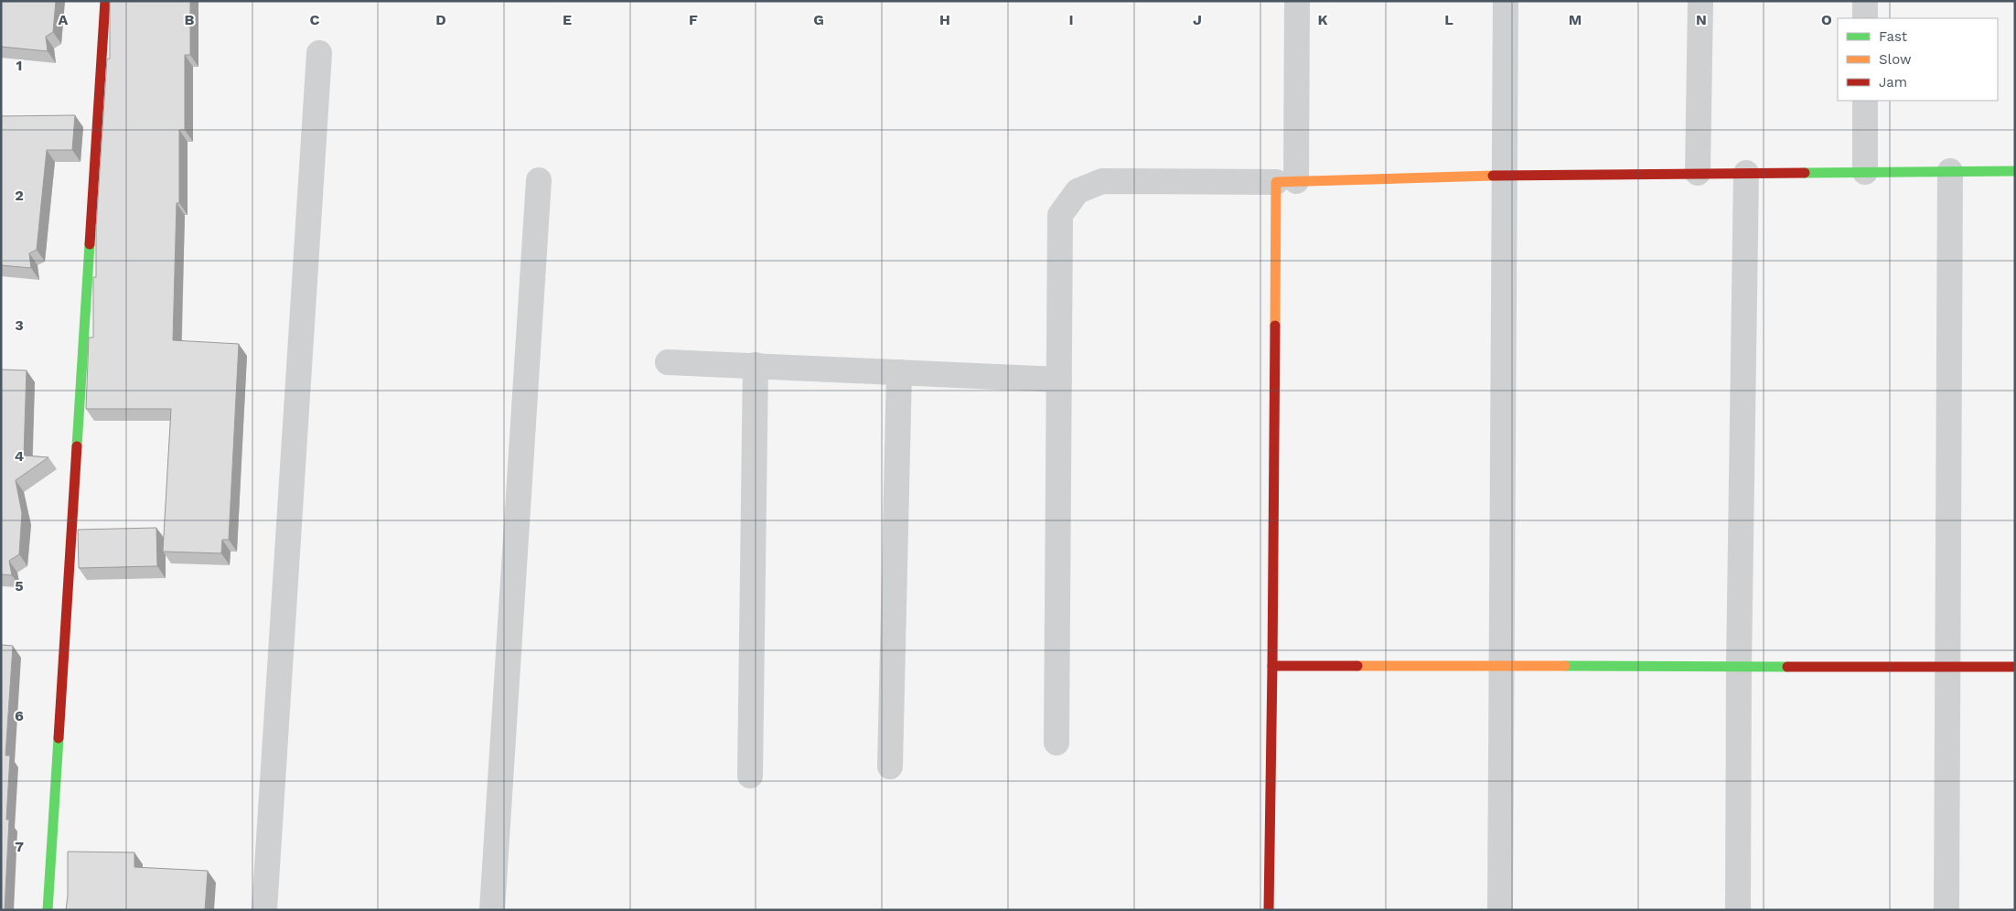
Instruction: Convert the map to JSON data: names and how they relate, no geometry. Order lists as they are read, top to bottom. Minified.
{"legend":["Fast","Slow","Jam"],"grid":{"columns":["A","B","C","D","E","F","G","H","I","J","K","L","M","N","O"],"rows":["1","2","3","4","5","6","7"]}}
